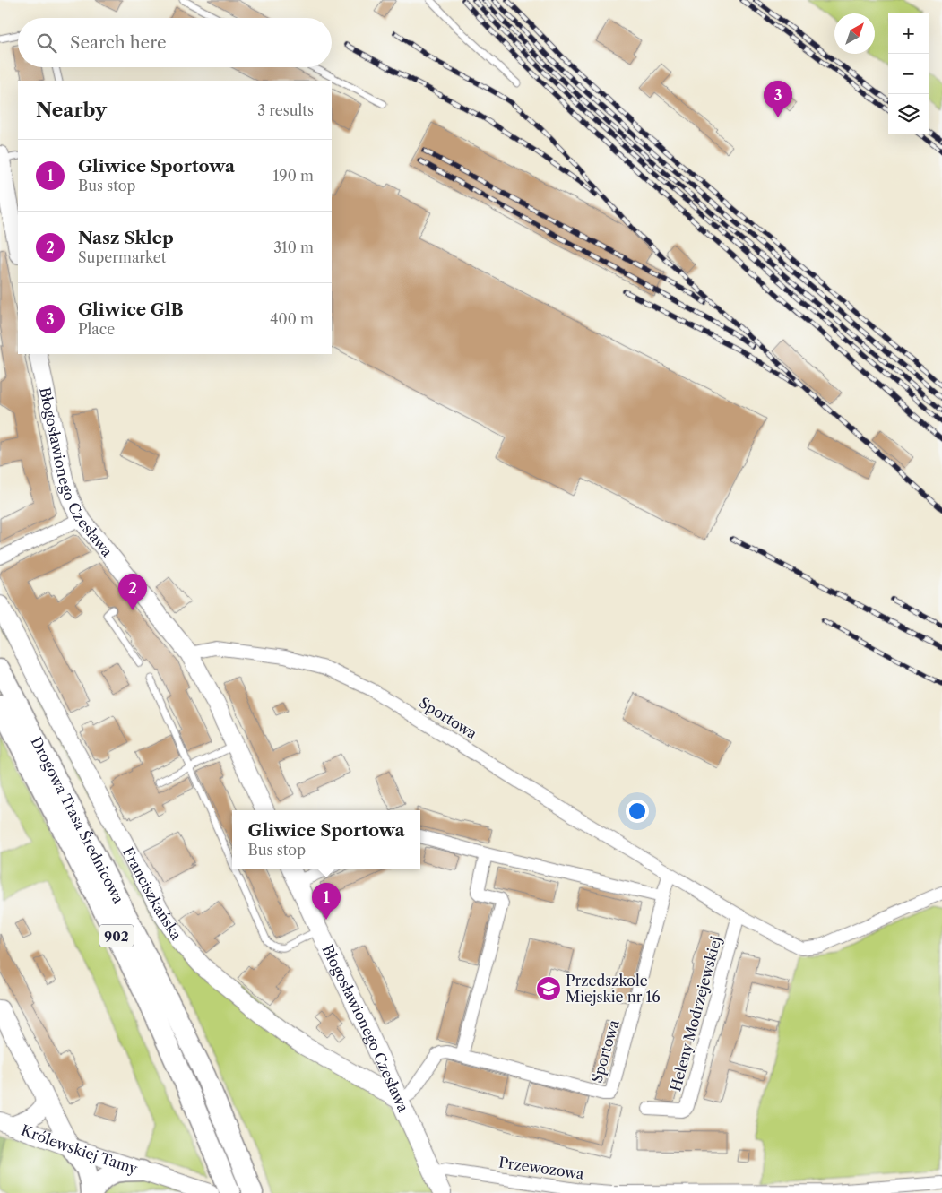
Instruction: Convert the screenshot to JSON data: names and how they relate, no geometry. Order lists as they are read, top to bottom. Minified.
{"streets":{"main road":["Drogowa Trasa Średnicowa","902"],"street":["Błogosławionego Czesława","Sportowa","Franciszkańska","Heleny Modrzejewskiej","Królewskiej Tamy","Przewozowa"]},"crossings":[["Błogosławionego Czesława","Sportowa"],["Błogosławionego Czesława","Franciszkańska"],["Błogosławionego Czesława","Przewozowa"],["Sportowa","Franciszkańska"],["Sportowa","Heleny Modrzejewskiej"]],"places":{"school or university":["Przedszkole Miejskie nr 16"]},"north":"top right","page":{"map_buttons":["+","−"],"search":"Search here","pins":["3","2","1"],"heading":["Nearby","3 results"],"list":[{"mark":"1","name":"Gliwice Sportowa","note":"Bus stop","value":"190 m"},{"mark":"2","name":"Nasz Sklep","note":"Supermarket","value":"310 m"},{"mark":"3","name":"Gliwice GlB","note":"Place","value":"400 m"}],"popup":["Gliwice Sportowa","Bus stop"]}}
